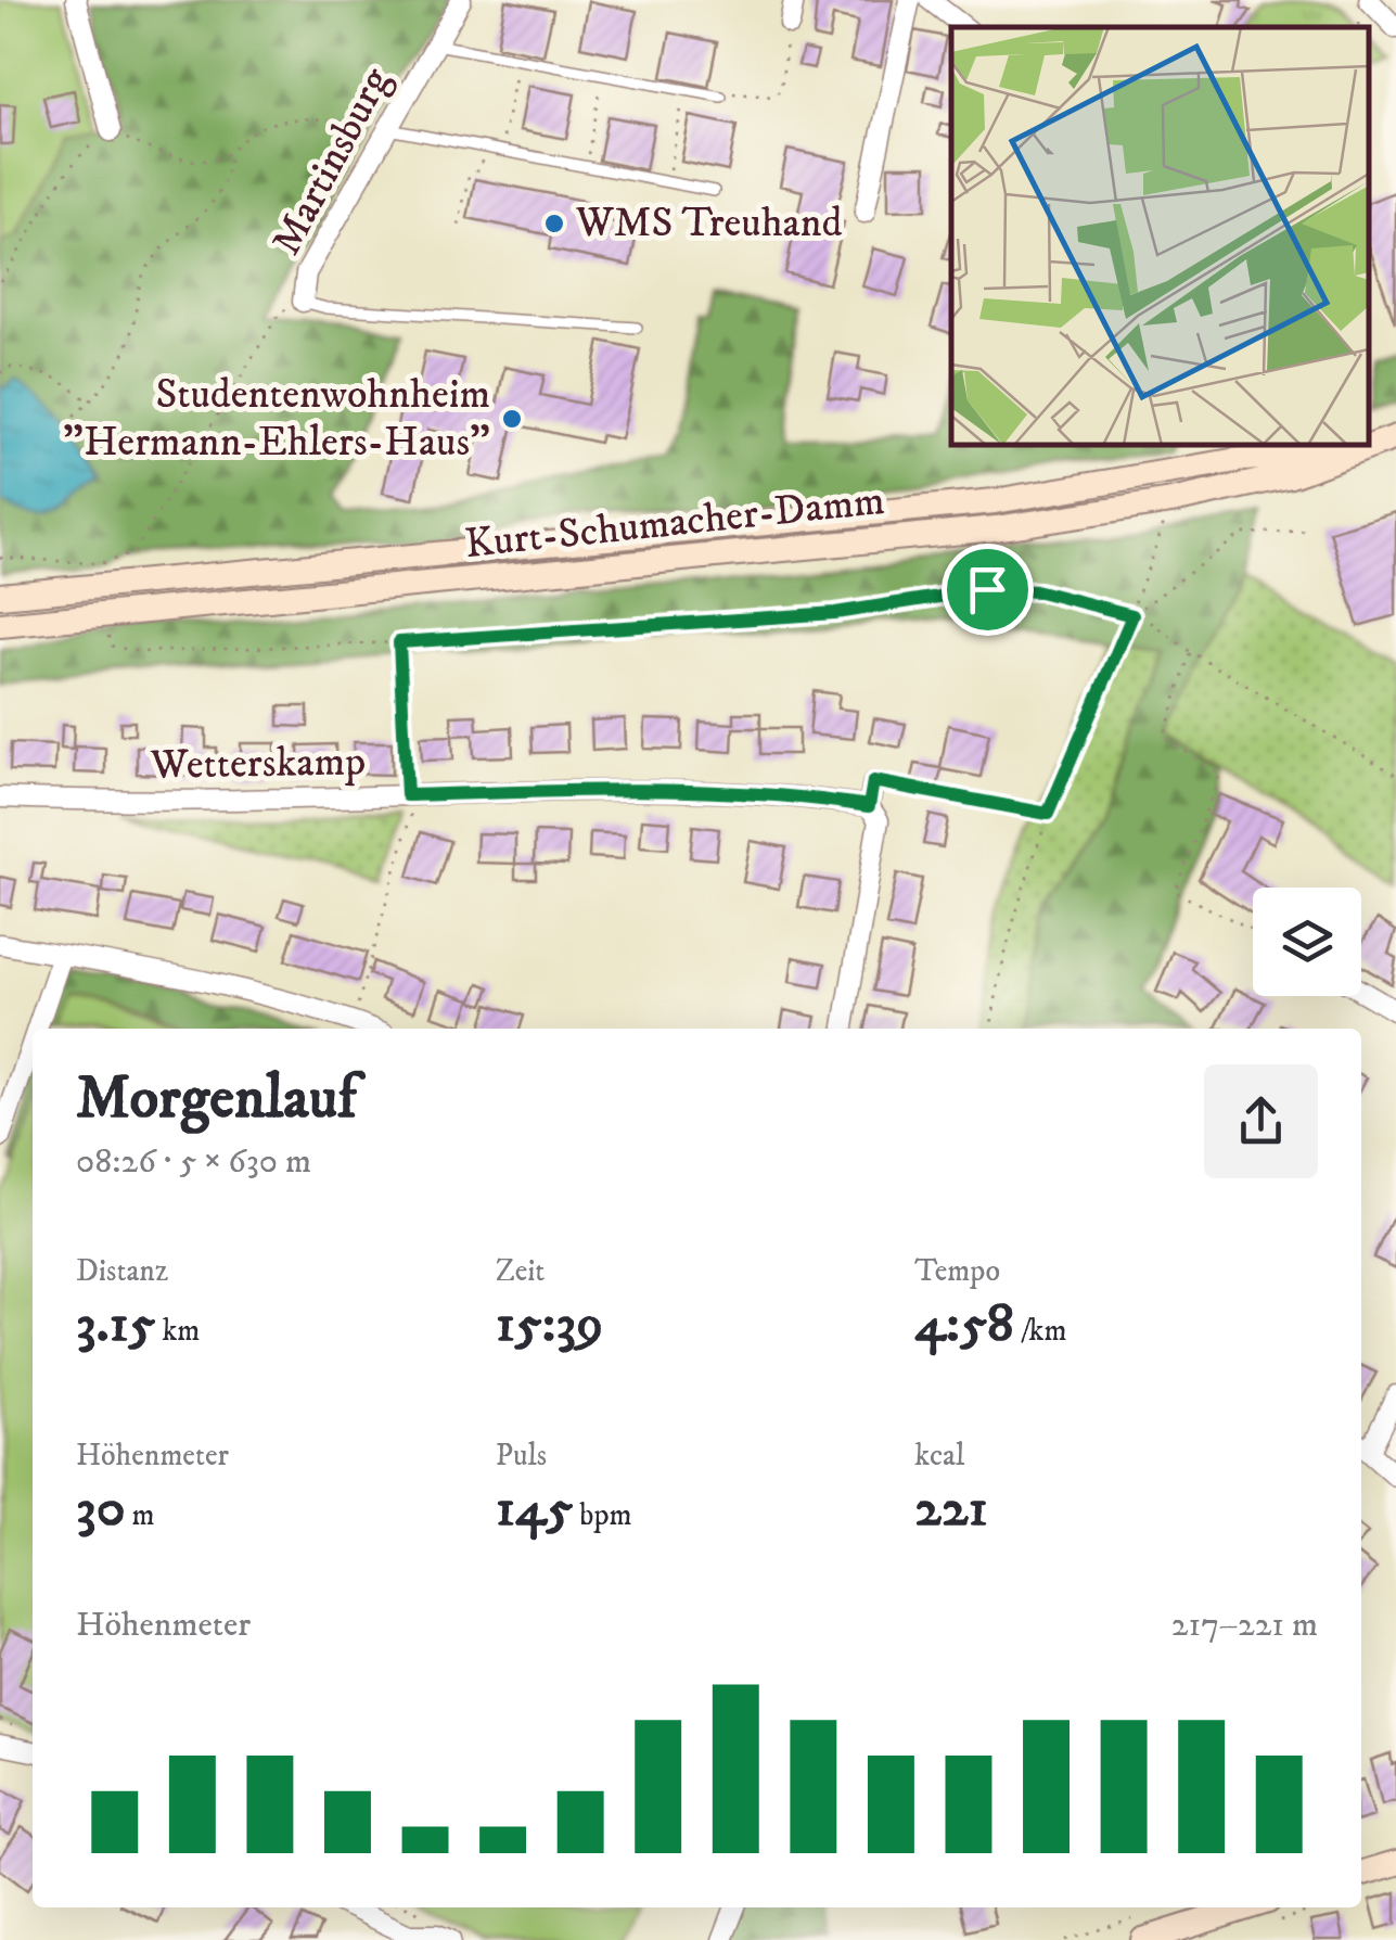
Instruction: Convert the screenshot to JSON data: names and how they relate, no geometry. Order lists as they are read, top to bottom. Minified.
{"streets":{"main road":["Kurt-Schumacher-Damm"],"street":["Martinsburg","Wetterskamp"]},"places":["WMS Treuhand","Studentenwohnheim \"Hermann-Ehlers-Haus\""],"page":{"heading":["Morgenlauf","08:26 · 5 × 630 m"],"stats":[["Distanz","3.15 km"],["Zeit","15:39"],["Tempo","4:58 /km"],["Höhenmeter","30 m"],["Puls","145 bpm"],["kcal","221"]],"chart":["Höhenmeter","217–221 m"]}}
